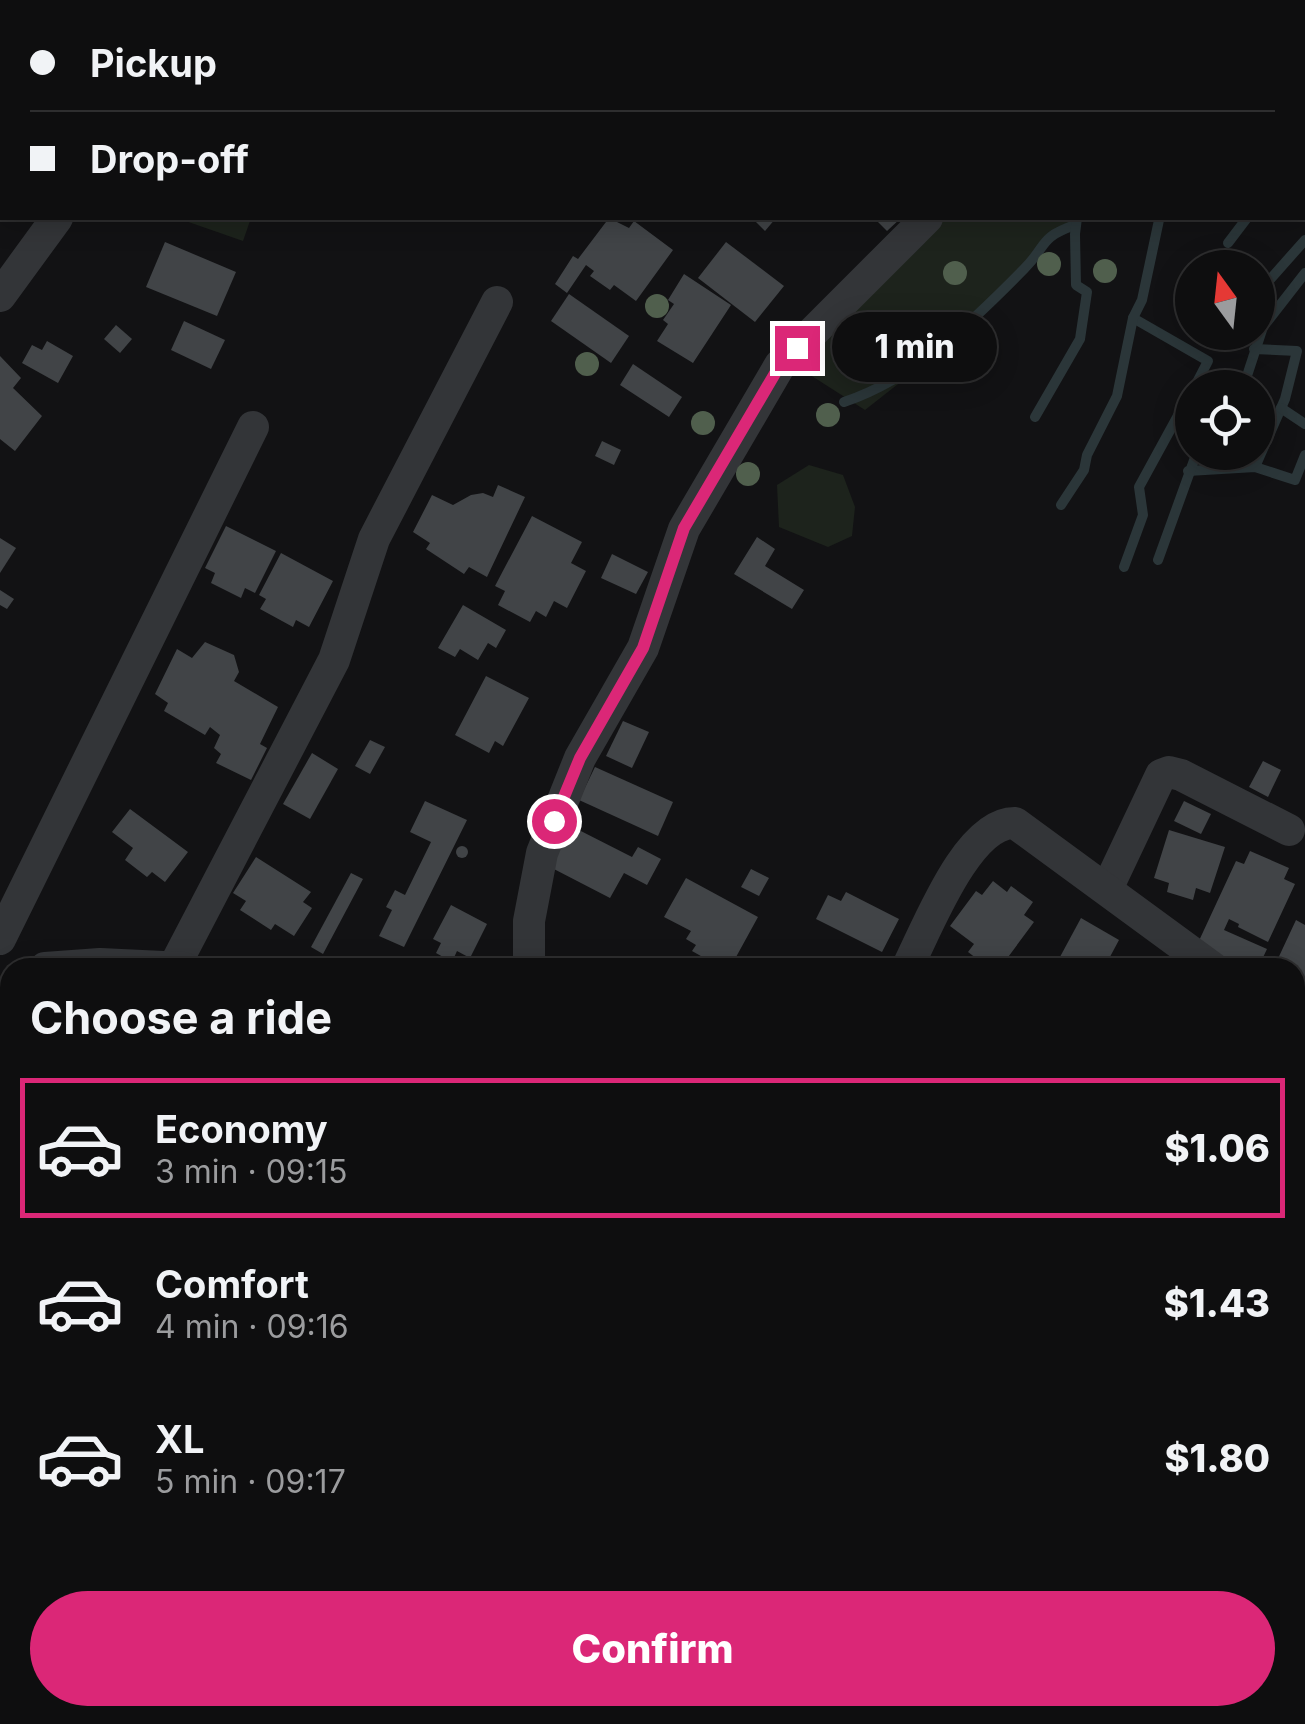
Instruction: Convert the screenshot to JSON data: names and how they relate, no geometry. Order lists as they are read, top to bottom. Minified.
{"north":"top","page":{"banner":["Pickup","Drop-off"],"bubble":"1 min","heading":"Choose a ride","list":[{"name":"Economy","note":"3 min · 09:15","value":"$1.06"},{"name":"Comfort","note":"4 min · 09:16","value":"$1.43"},{"name":"XL","note":"5 min · 09:17","value":"$1.80"}],"buttons":"Confirm"}}
